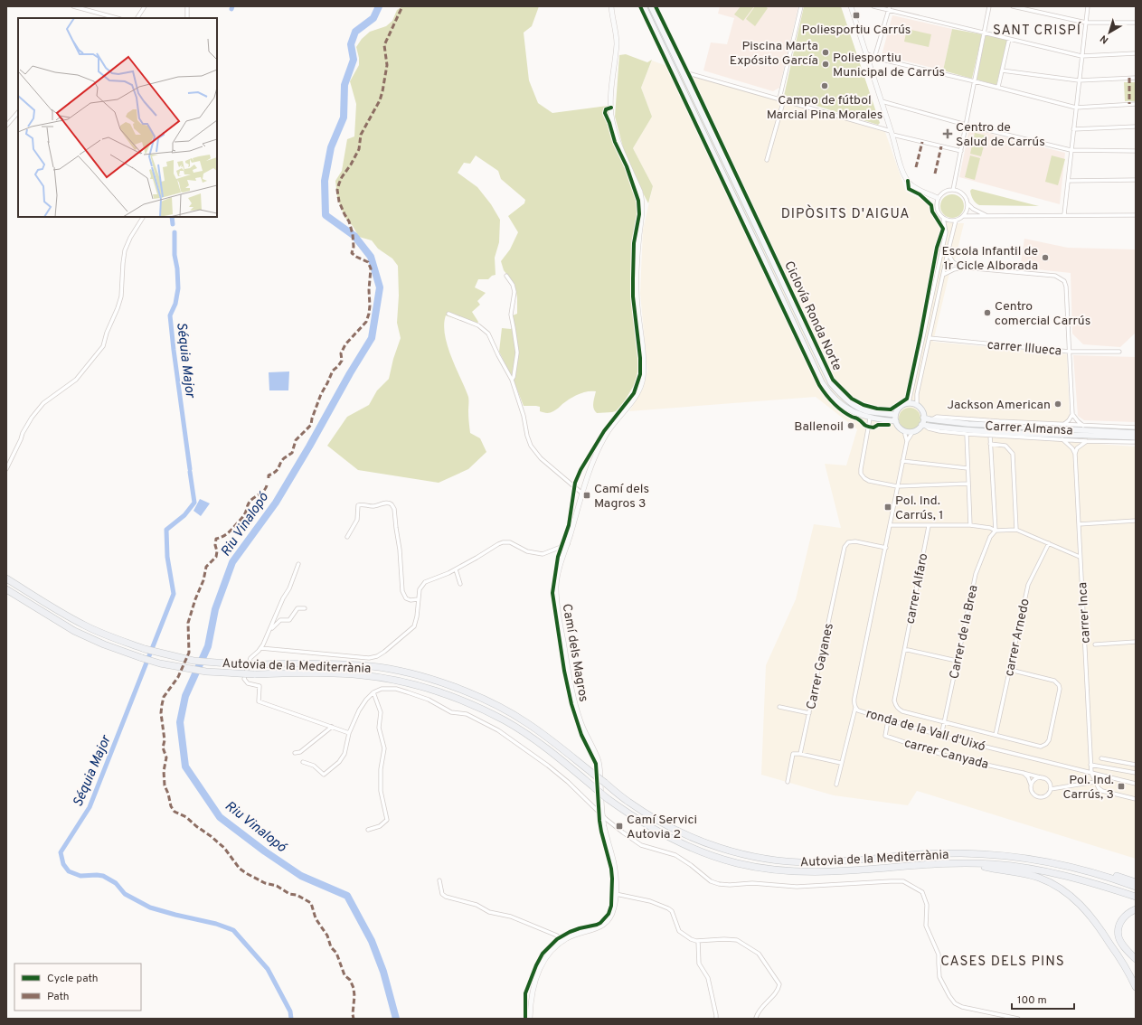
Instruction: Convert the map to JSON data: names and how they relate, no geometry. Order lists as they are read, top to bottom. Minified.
{"streets":{"highway":["Autovia de la Mediterrània"],"main road":["Carrer Almansa"],"street":["carrer Illueca","carrer Alfaro","carrer Inca","Carrer de la Brea","carrer Arnedo","Camí dels Magros","Carrer Gayanes","ronda de la Vall d'Uixó","carrer Canyada"],"cycle path":["Ciclovía Ronda Norte"]},"crossings":[["Carrer Almansa","ronda de la Vall d'Uixó"],["carrer Alfaro","Carrer de la Brea"],["carrer Inca","ronda de la Vall d'Uixó"],["Carrer de la Brea","ronda de la Vall d'Uixó"],["Carrer Gayanes","ronda de la Vall d'Uixó"],["ronda de la Vall d'Uixó","carrer Canyada"]],"districts":["SANT CRISPÍ","DIPÒSITS D'AIGUA","CASES DELS PINS"],"water":["Séquia Major","Riu Vinalopó"],"places":{"transit":["Poliesportiu Carrús","Camí dels Magros 3","Pol. Ind. Carrús, 1","Pol. Ind. Carrús, 3","Camí Servici Autovia 2"],"other":["Piscina Marta Expósito García","Poliesportiu Municipal de Carrús","Campo de fútbol Marcial Pina Morales","Escola Infantil de 1r Cicle Alborada","Centro comercial Carrús","Jackson American","Ballenoil"],"health":["Centro de Salud de Carrús"]},"legend":["Cycle path","Path"],"scale_bar":"100 m","north":"bottom left"}
